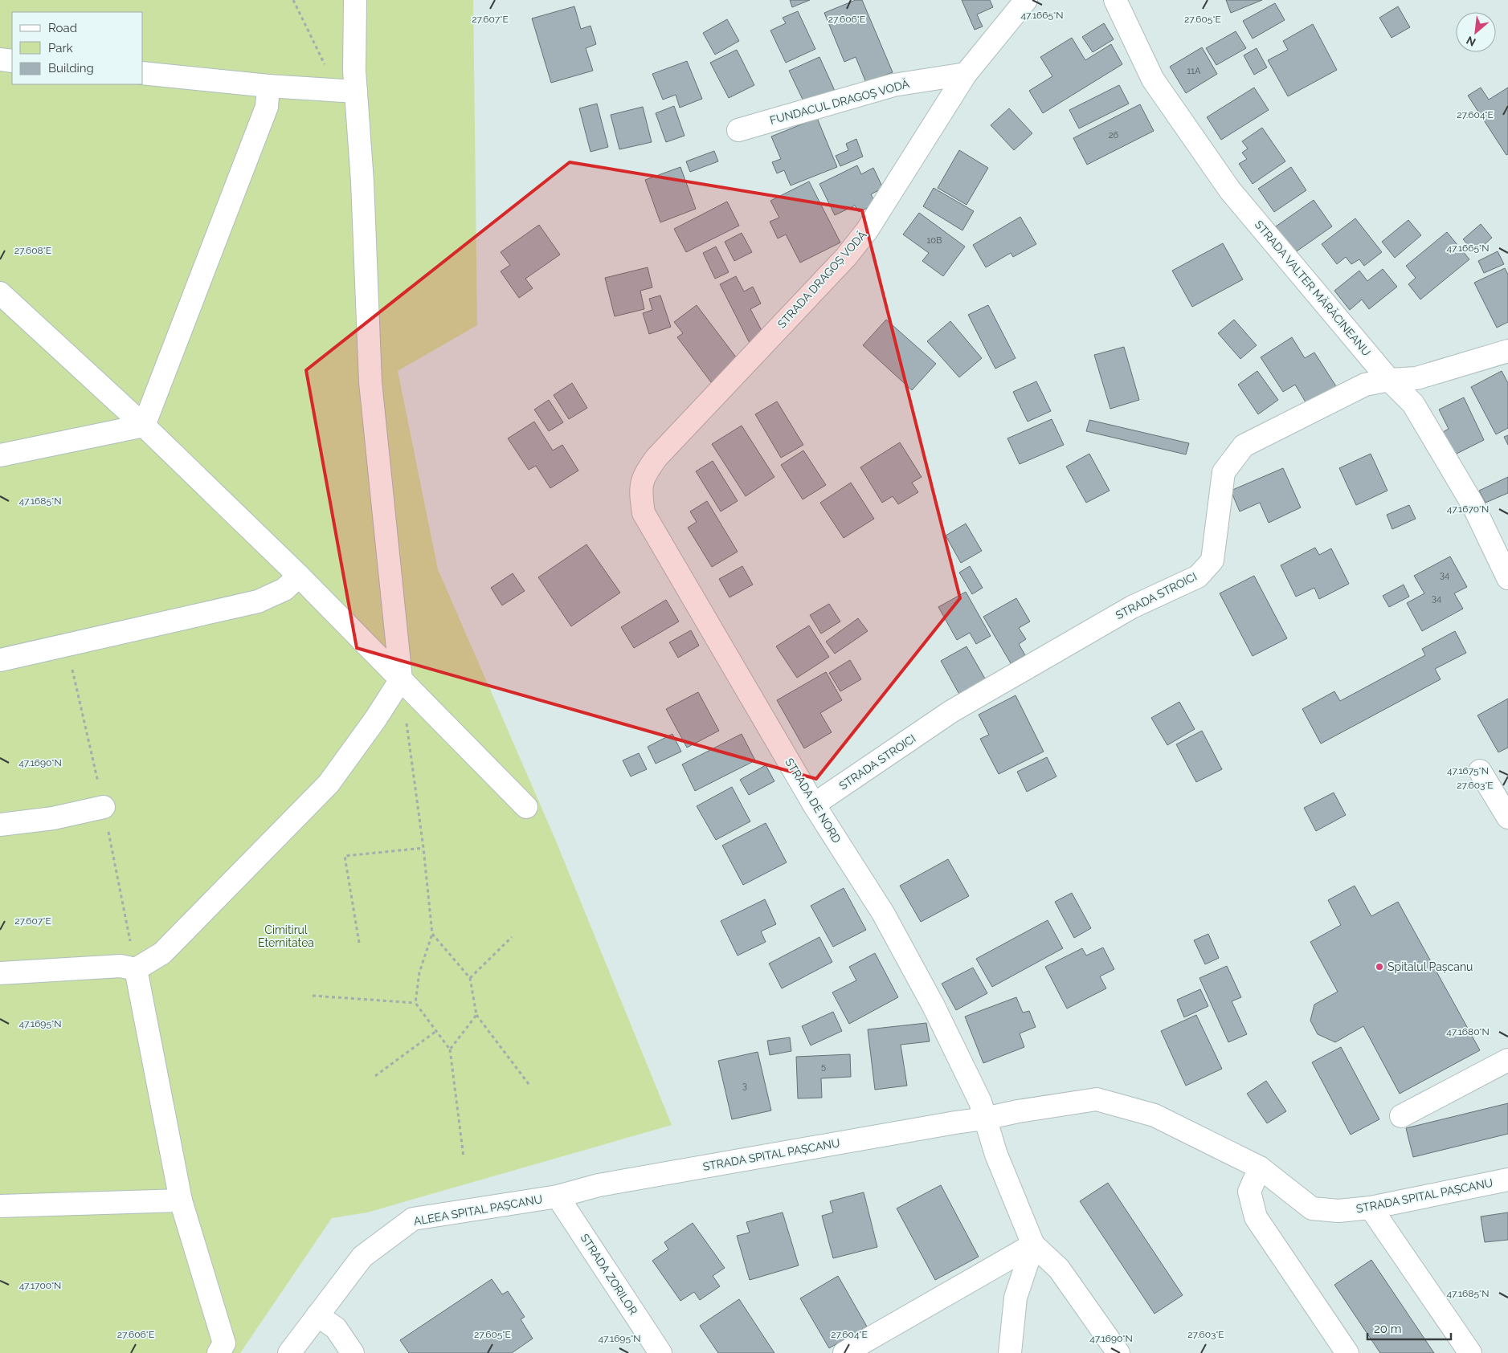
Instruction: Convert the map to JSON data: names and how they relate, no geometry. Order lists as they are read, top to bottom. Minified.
{"streets":{"street":["FUNDACUL DRAGOȘ VODĂ","STRADA DRAGOȘ VODĂ","STRADA VALTER MĂRĂCINEANU","STRADA STROICI","STRADA DE NORD","STRADA SPITAL PAȘCANU","ALEEA SPITAL PAȘCANU","STRADA ZORILOR"]},"crossings":[["FUNDACUL DRAGOȘ VODĂ","STRADA DRAGOȘ VODĂ"],["STRADA DRAGOȘ VODĂ","STRADA DE NORD"],["STRADA VALTER MĂRĂCINEANU","STRADA STROICI"],["STRADA STROICI","STRADA DE NORD"],["STRADA DE NORD","STRADA SPITAL PAȘCANU"],["STRADA SPITAL PAȘCANU","ALEEA SPITAL PAȘCANU"],["STRADA SPITAL PAȘCANU","STRADA ZORILOR"],["ALEEA SPITAL PAȘCANU","STRADA ZORILOR"]],"parks":["Cimitirul Eternitatea"],"places":["Spitalul Pașcanu"],"house_numbers":["11A","26","10B","34","34","5","3"],"legend":["Road","Park","Building"],"scale_bar":"20 m","north":"bottom left","coordinates":["47.1665°N","27.607°E","27.606°E","27.605°E","27.604°E","27.608°E","47.1685°N","47.1670°N","47.1690°N","47.1675°N","27.603°E","47.1695°N","47.1680°N","47.1700°N"]}
